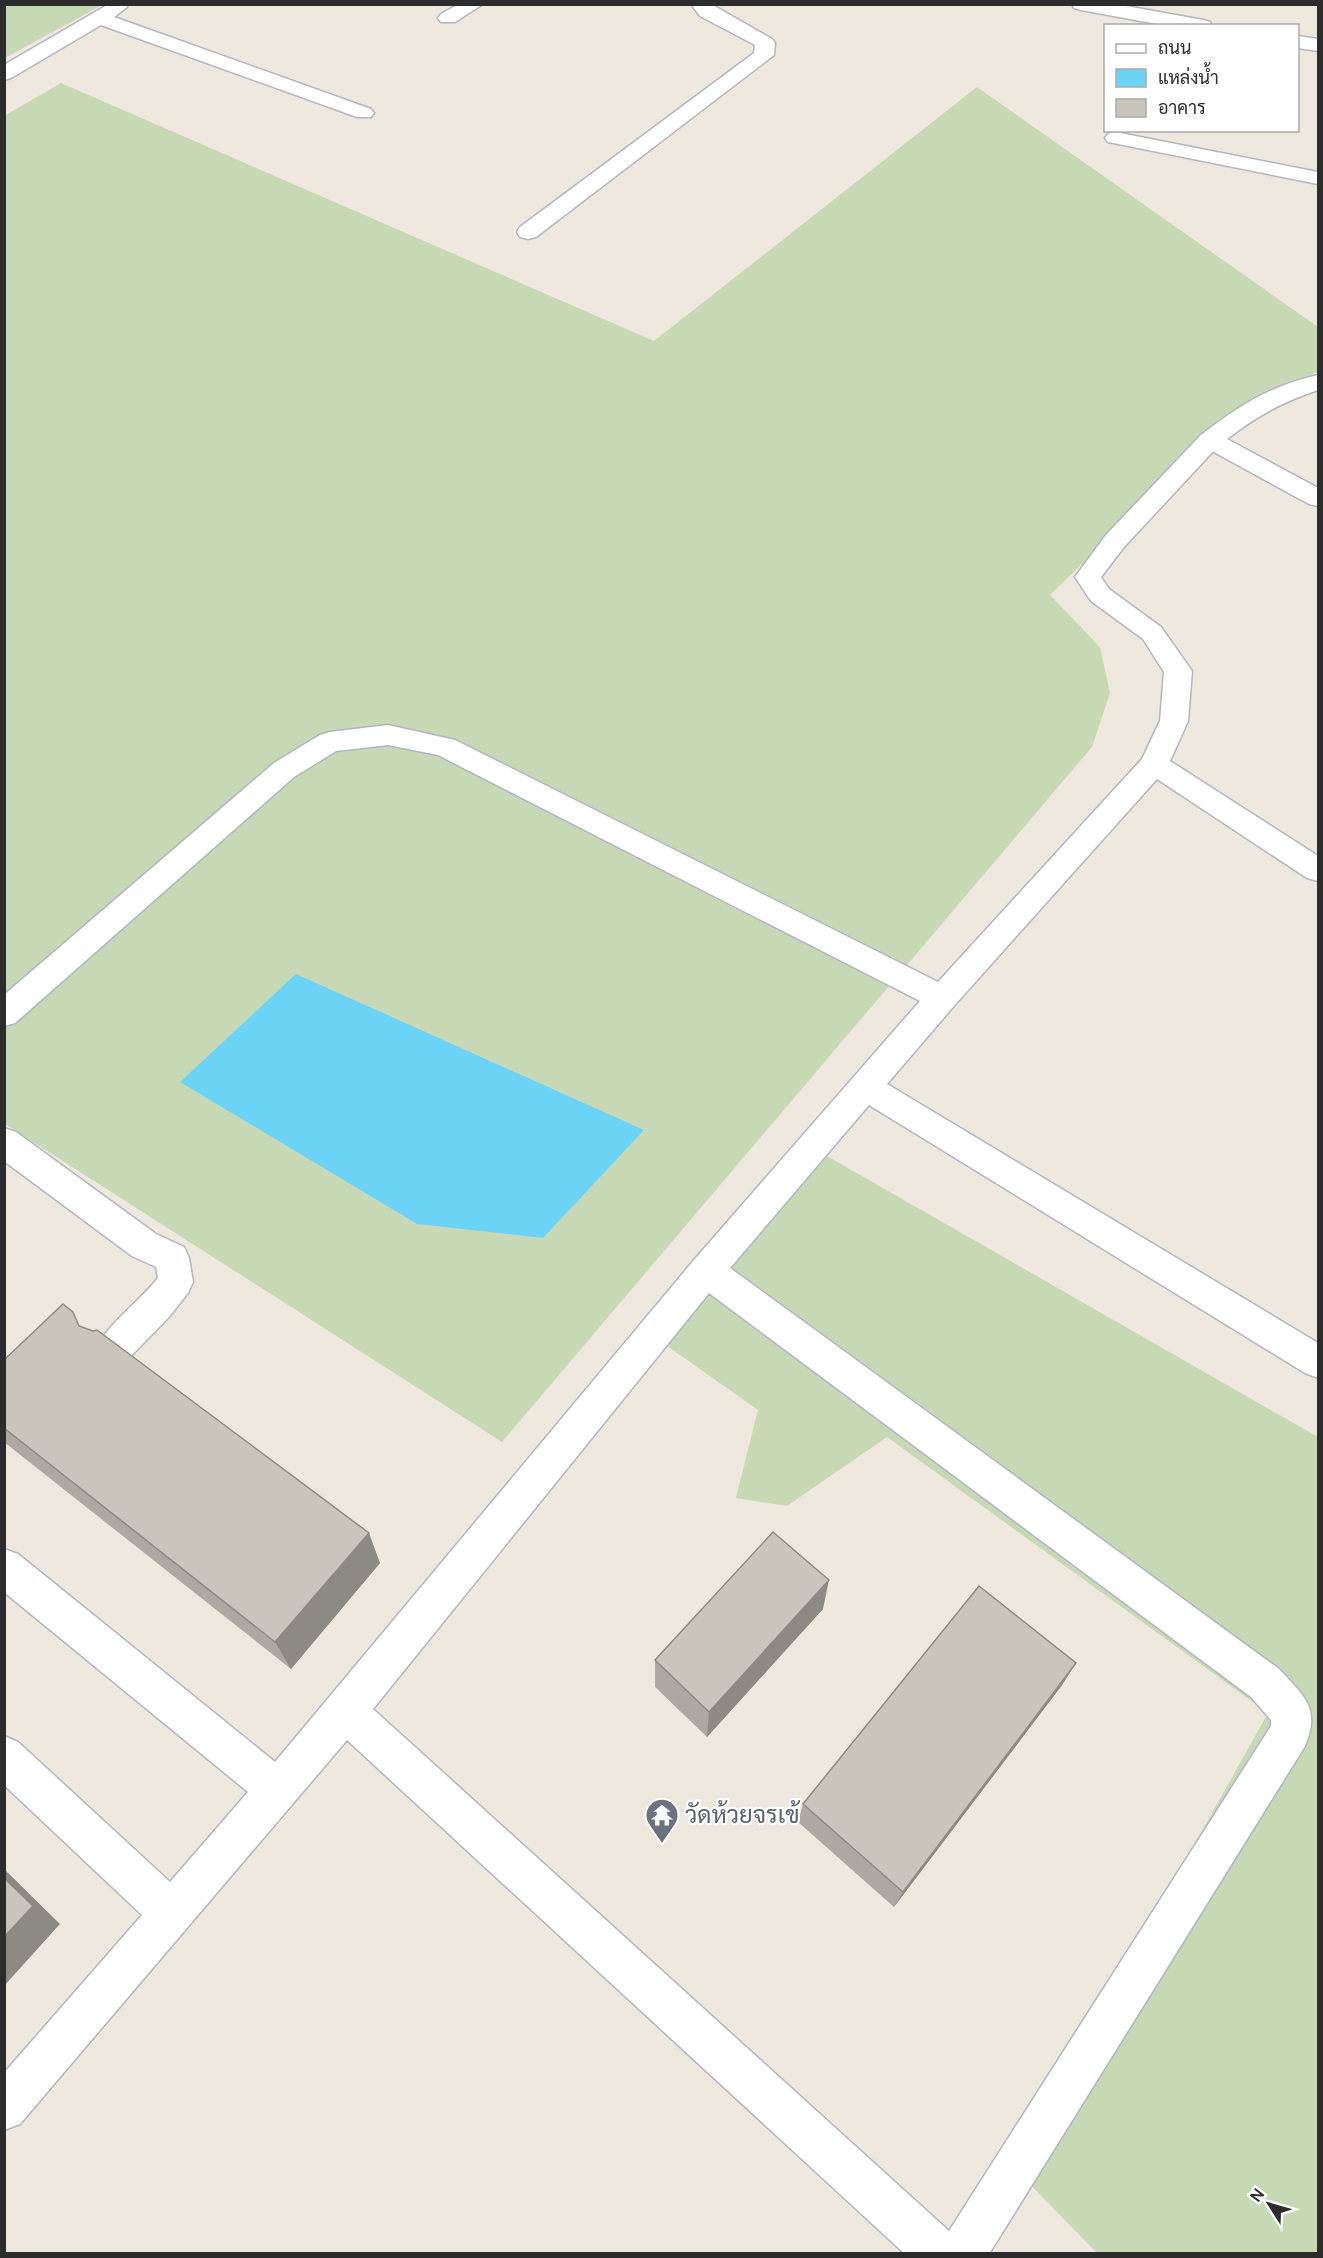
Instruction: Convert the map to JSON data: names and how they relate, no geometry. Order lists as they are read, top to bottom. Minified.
{"places":{"temple":["วัดห้วยจรเข้"]},"legend":["ถนน","แหล่งน้ำ","อาคาร"],"north":"top left"}
